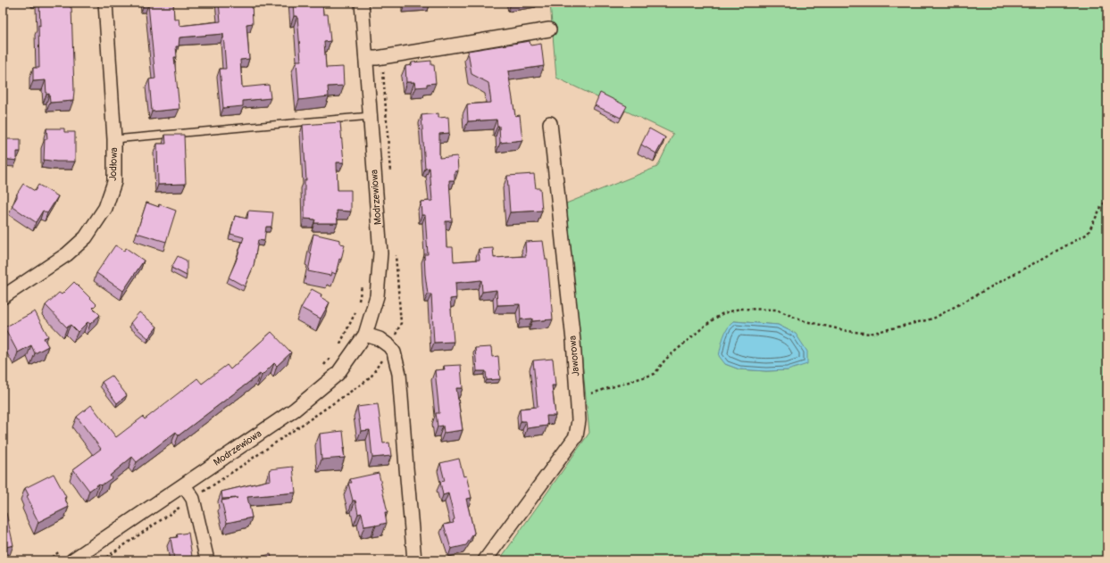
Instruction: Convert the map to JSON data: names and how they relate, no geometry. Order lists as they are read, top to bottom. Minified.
{"streets":{"street":["Jodłowa","Modrzewiowa","Jaworowa"]}}
